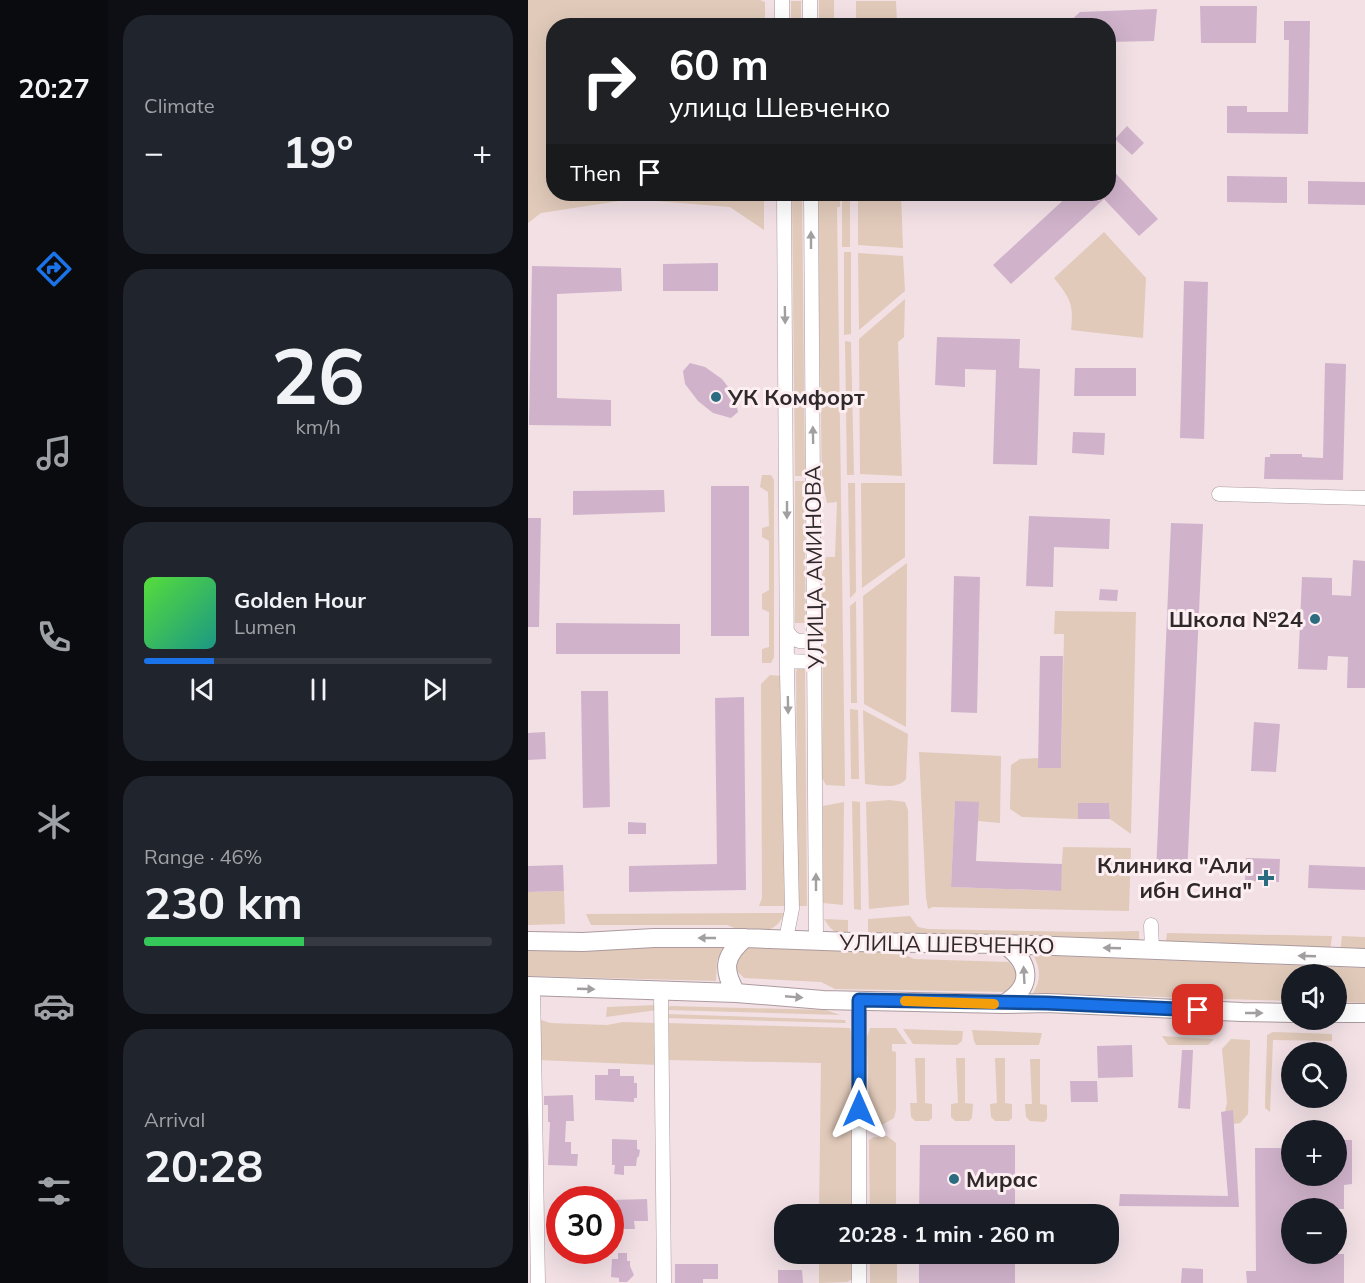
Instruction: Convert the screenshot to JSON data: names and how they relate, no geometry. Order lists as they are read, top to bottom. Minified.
{"streets":{"main road":["УЛИЦА ШЕВЧЕНКО"],"street":["УЛИЦА АМИНОВА"]},"crossings":[["УЛИЦА АМИНОВА","УЛИЦА ШЕВЧЕНКО"]],"places":{"other":["УК Комфорт","Школа №24","Мирас"],"health":["Клиника \"Али ибн Сина\""]},"page":{"tabs":"20:27","tile":["Climate",["26","km/h"],["Range · 46%","230 km"],["Arrival","20:28"]],"turn":["60 m","улица Шевченко"],"heat":["−","19°","+"],"then":"Then","song":["Golden Hour","Lumen"],"map_buttons":["+","−"],"limit":"30","trip":"20:28 · 1 min · 260 m"}}
